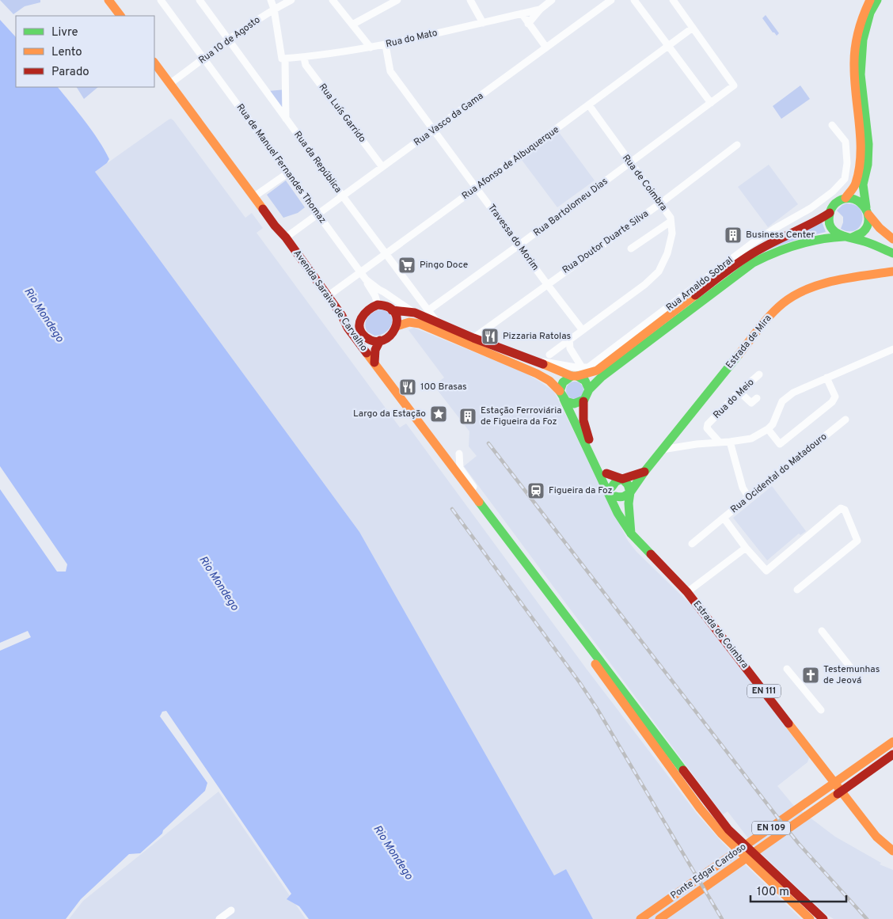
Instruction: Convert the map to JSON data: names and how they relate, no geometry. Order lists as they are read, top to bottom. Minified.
{"streets":{"main road":["Avenida Saraiva de Carvalho","Estrada de Mira","Estrada de Coimbra","EN 111","EN 109","Ponte Edgar Cardoso"],"street":["Rua do Mato","Rua 10 de Agosto","Rua Luís Garrido","Rua Vasco da Gama","Rua da República","Rua Afonso de Albuquerque","Rua de Manuel Fernandes Thomaz","Rua de Coimbra","Rua Bartolomeu Dias","Travessa do Morim","Rua Doutor Duarte Silva","Rua Arnaldo Sobral","Rua do Meio","Rua Ocidental do Matadouro"]},"crossings":[["Rua do Mato","Rua Luís Garrido"],["Rua do Mato","Travessa do Morim"],["Rua 10 de Agosto","Rua da República"],["Rua 10 de Agosto","Rua de Manuel Fernandes Thomaz"],["Rua 10 de Agosto","Avenida Saraiva de Carvalho"],["Rua Luís Garrido","Rua Vasco da Gama"],["Rua Vasco da Gama","Rua da República"],["Rua Vasco da Gama","Rua de Manuel Fernandes Thomaz"],["Rua Vasco da Gama","Travessa do Morim"],["Rua Vasco da Gama","Avenida Saraiva de Carvalho"],["Rua da República","Rua Afonso de Albuquerque"],["Rua da República","Rua Bartolomeu Dias"],["Rua Afonso de Albuquerque","Rua de Manuel Fernandes Thomaz"],["Rua Afonso de Albuquerque","Rua de Coimbra"],["Rua Afonso de Albuquerque","Rua Bartolomeu Dias"],["Rua Afonso de Albuquerque","Travessa do Morim"],["Rua Afonso de Albuquerque","Avenida Saraiva de Carvalho"],["Rua de Coimbra","Rua Bartolomeu Dias"],["Rua de Coimbra","Travessa do Morim"],["Rua de Coimbra","Rua Doutor Duarte Silva"],["Rua Bartolomeu Dias","Travessa do Morim"],["Travessa do Morim","Rua Doutor Duarte Silva"],["Estrada de Mira","EN 111"],["Estrada de Coimbra","EN 111"]],"water":["Rio Mondego"],"places":{"building":["Business Center","Estação Ferroviária de Figueira da Foz"],"supermarket":["Pingo Doce"],"restaurant":["Pizzaria Ratolas","100 Brasas"],"place":["Largo da Estação"],"station":["Figueira da Foz"],"church":["Testemunhas de Jeová"]},"legend":["Livre","Lento","Parado"],"scale_bar":"100 m"}
